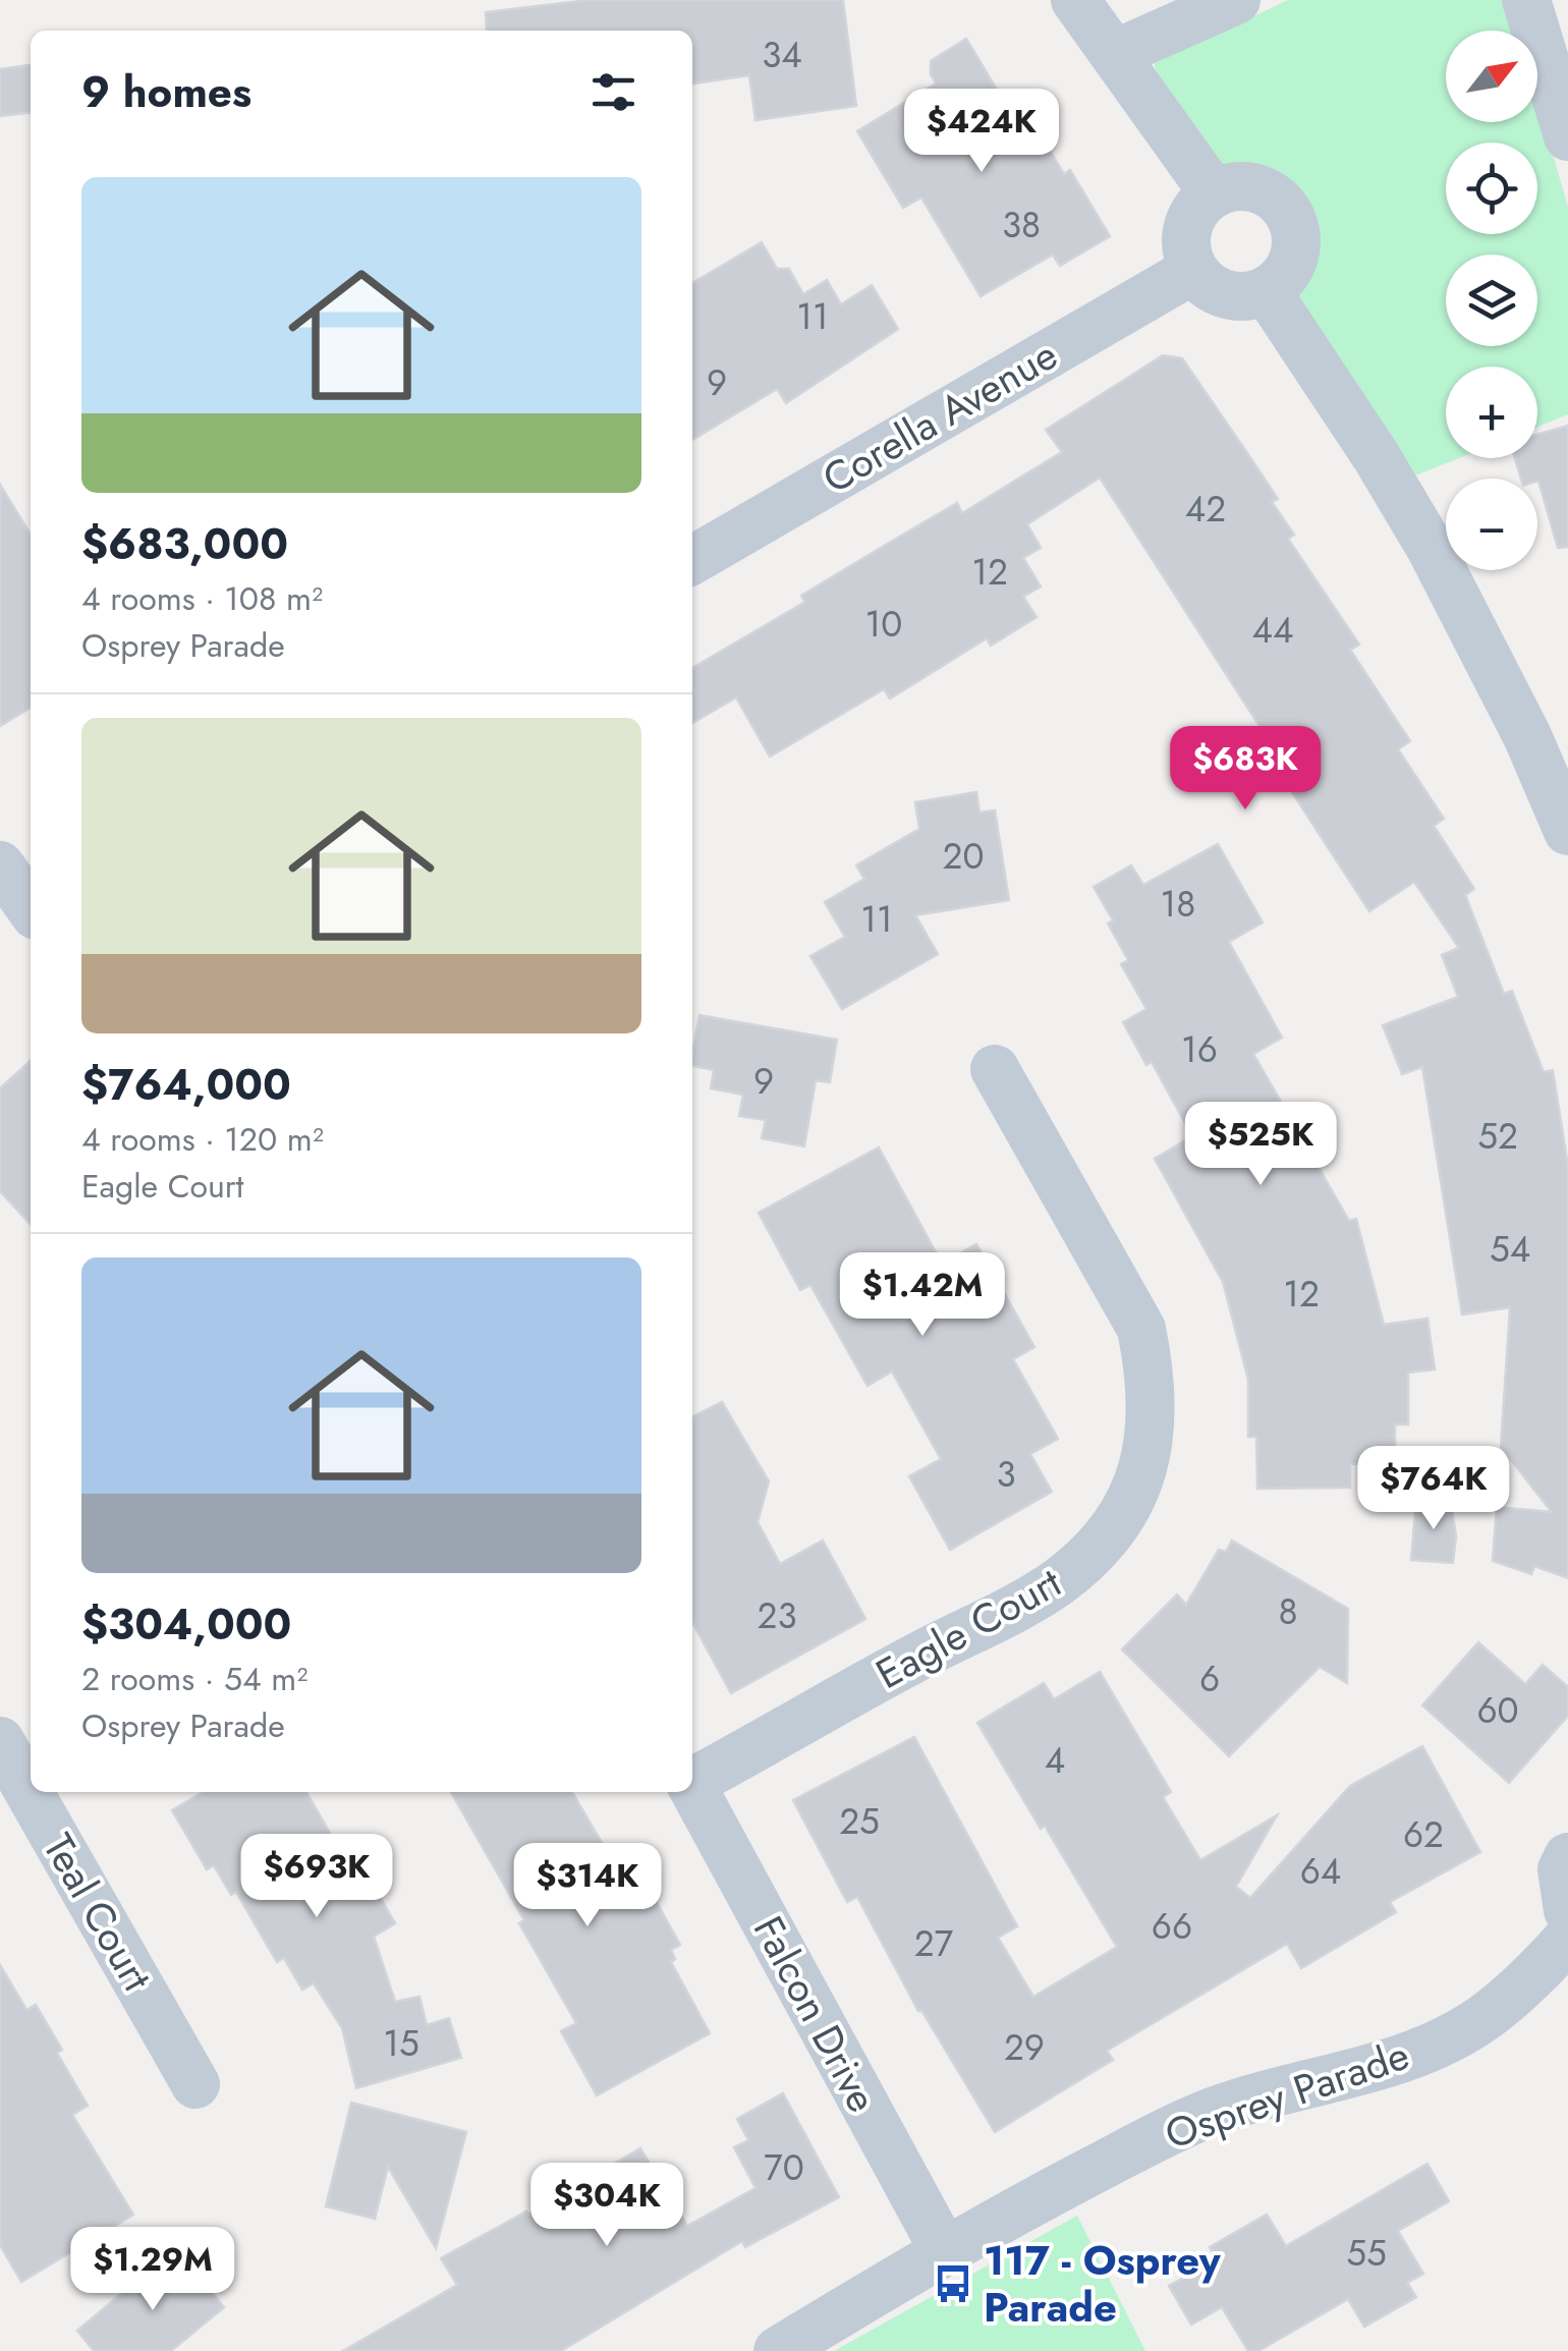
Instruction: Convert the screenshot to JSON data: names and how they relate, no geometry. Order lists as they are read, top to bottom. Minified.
{"streets":{"street":["Corella Avenue","Eagle Court","Teal Court","Falcon Drive","Osprey Parade"]},"crossings":[["Falcon Drive","Osprey Parade"]],"places":{"bus stop":["117 - Osprey Parade"]},"house_numbers":["34","38","11","9","42","12","10","44","20","18","11","16","9","52","54","12","3","8","23","6","60","4","25","62","64","66","27","15","29","70","55"],"north":"top right","page":{"map_buttons":["+","−"],"heading":"9 homes","price":["$424K","$683K","$525K","$1.42M","$764K","$693K","$314K","$304K","$1.29M"],"list":[{"name":"$683,000","note":"4 rooms · 108 m² · Osprey Parade"},{"name":"$764,000","note":"4 rooms · 120 m² · Eagle Court"},{"name":"$304,000","note":"2 rooms · 54 m² · Osprey Parade"}]}}
